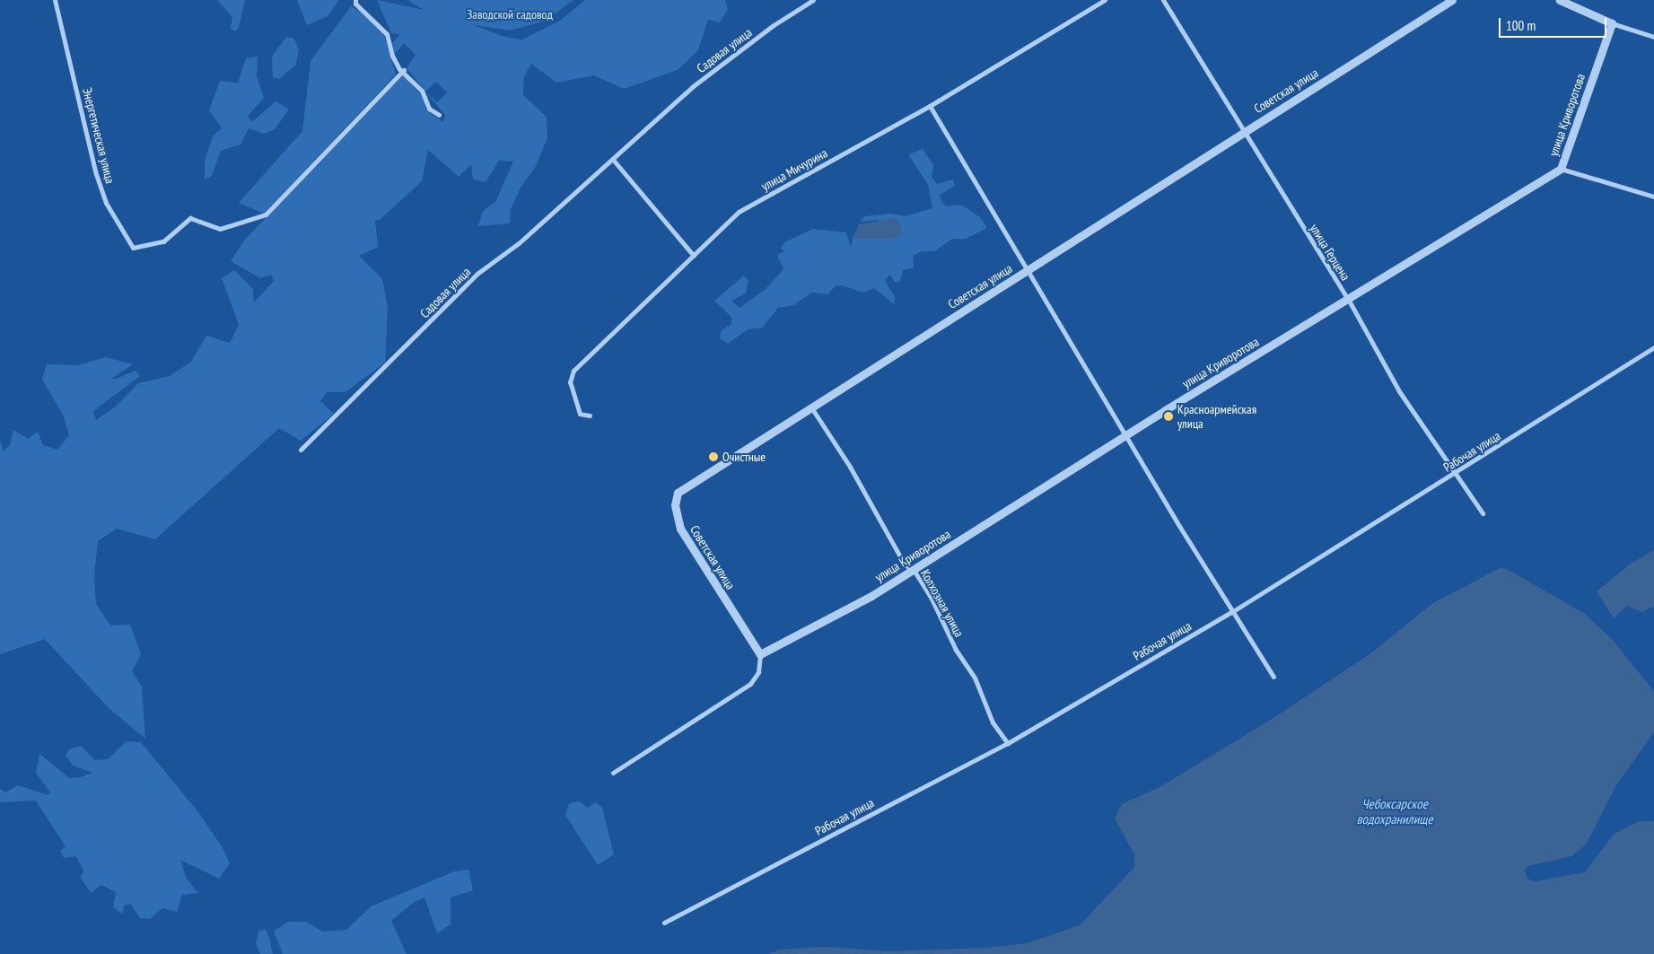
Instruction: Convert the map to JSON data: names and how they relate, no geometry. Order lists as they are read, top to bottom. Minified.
{"streets":{"street":["Садовая улица","Советская улица","улица Криворотова","Энергетическая улица","улица Мичурина","улица Герцена","Рабочая улица","Колхозная улица"]},"crossings":[["Советская улица","улица Криворотова"],["Советская улица","улица Герцена"],["Советская улица","Колхозная улица"],["улица Криворотова","улица Герцена"],["улица Криворотова","Колхозная улица"],["улица Герцена","Рабочая улица"],["Рабочая улица","Колхозная улица"]],"water":["Чебоксарское водохранилище"],"parks":["Заводской садовод"],"places":["Красноармейская улица","Очистные"],"scale_bar":"100 m"}
